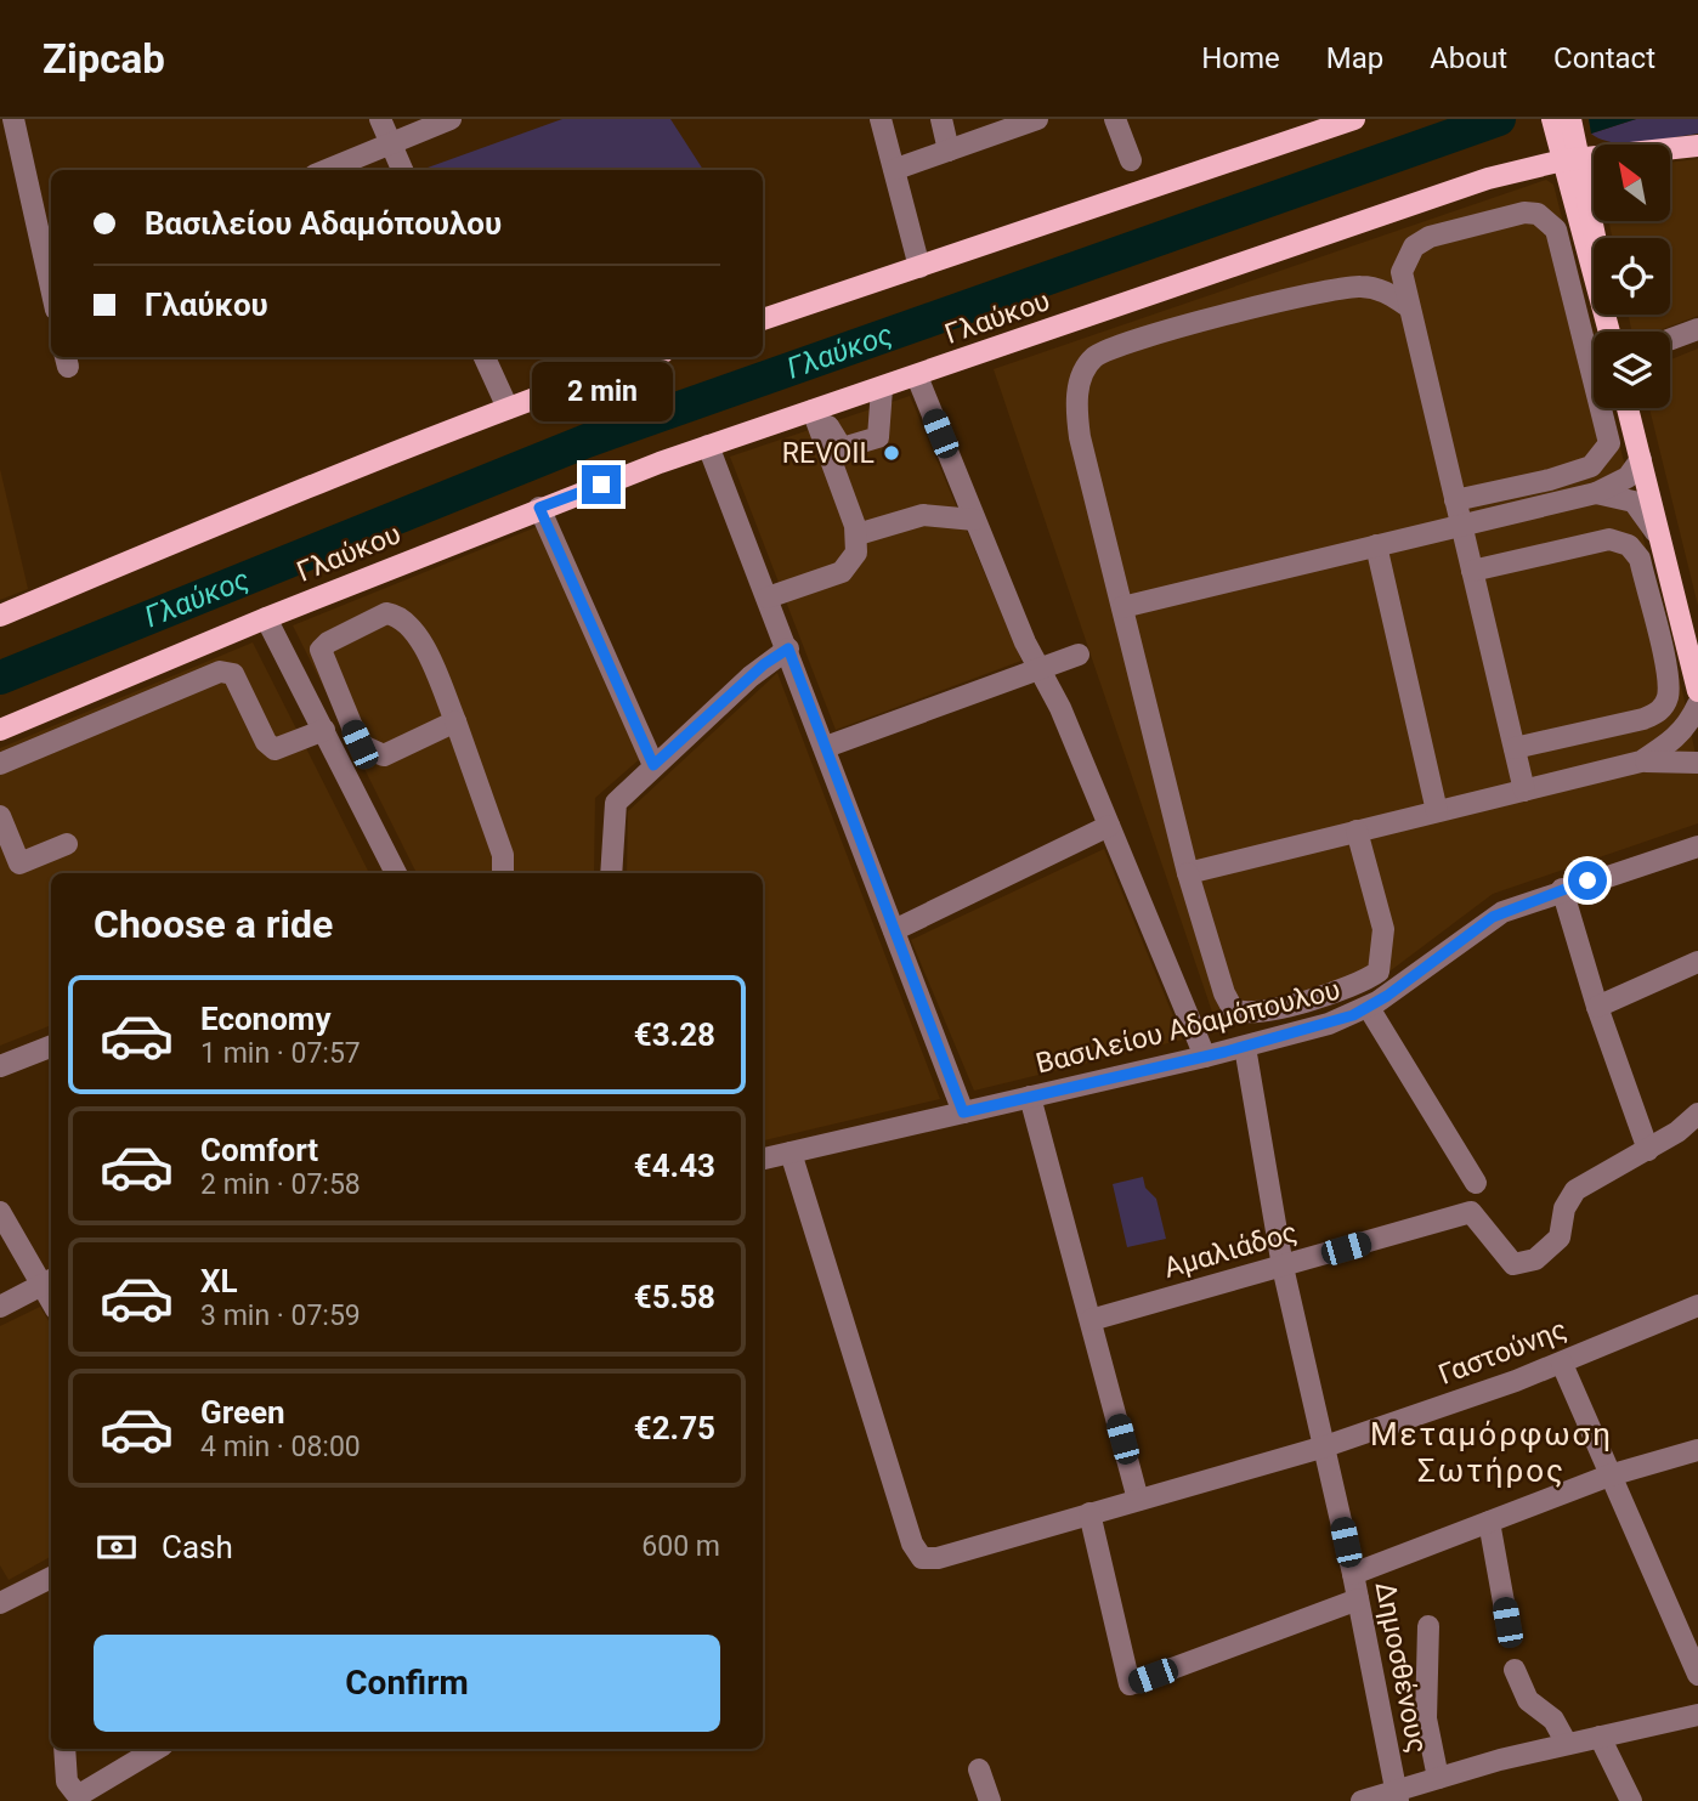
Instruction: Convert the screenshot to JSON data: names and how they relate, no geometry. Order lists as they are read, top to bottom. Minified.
{"streets":{"main road":["Γλαύκου"],"street":["Βασιλείου Αδαμόπουλου","Αμαλιάδος","Γαστούνης","Δημοσθένους"]},"crossings":[["Βασιλείου Αδαμόπουλου","Γαστούνης"],["Βασιλείου Αδαμόπουλου","Δημοσθένους"],["Αμαλιάδος","Δημοσθένους"],["Γαστούνης","Δημοσθένους"]],"districts":["Μεταμόρφωση Σωτήρος"],"water":["Γλαύκος"],"places":["REVOIL"],"north":"top left","page":{"header":"Zipcab","nav":["Home","Map","About","Contact"],"banner":["Βασιλείου Αδαμόπουλου","Γλαύκου"],"bubble":"2 min","heading":"Choose a ride","list":[{"name":"Economy","note":"1 min · 07:57","value":"€3.28"},{"name":"Comfort","note":"2 min · 07:58","value":"€4.43"},{"name":"XL","note":"3 min · 07:59","value":"€5.58"},{"name":"Green","note":"4 min · 08:00","value":"€2.75"}],"pay":["Cash","600 m"],"buttons":"Confirm"}}
